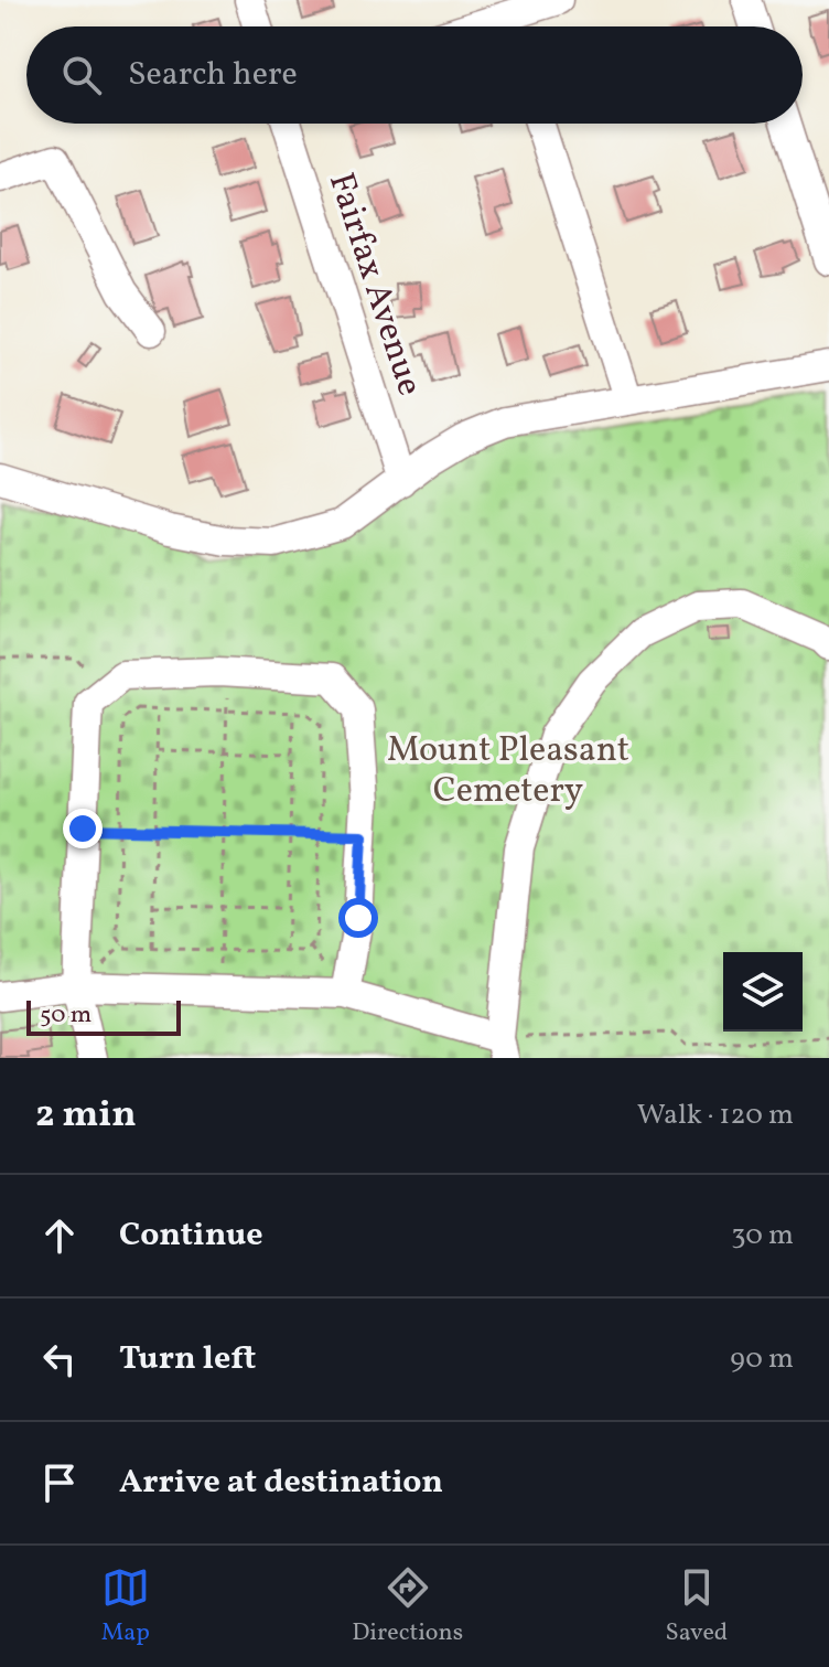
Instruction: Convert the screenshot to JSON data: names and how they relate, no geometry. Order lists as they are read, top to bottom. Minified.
{"streets":{"street":["Fairfax Avenue"]},"parks":["Mount Pleasant Cemetery"],"scale_bar":"50 m","page":{"search":"Search here","scale":"50 m","heading":["2 min","Walk · 120 m"],"list":[["Continue","30 m"],["Turn left","90 m"],"Arrive at destination"],"nav":["Map","Directions","Saved"]}}
